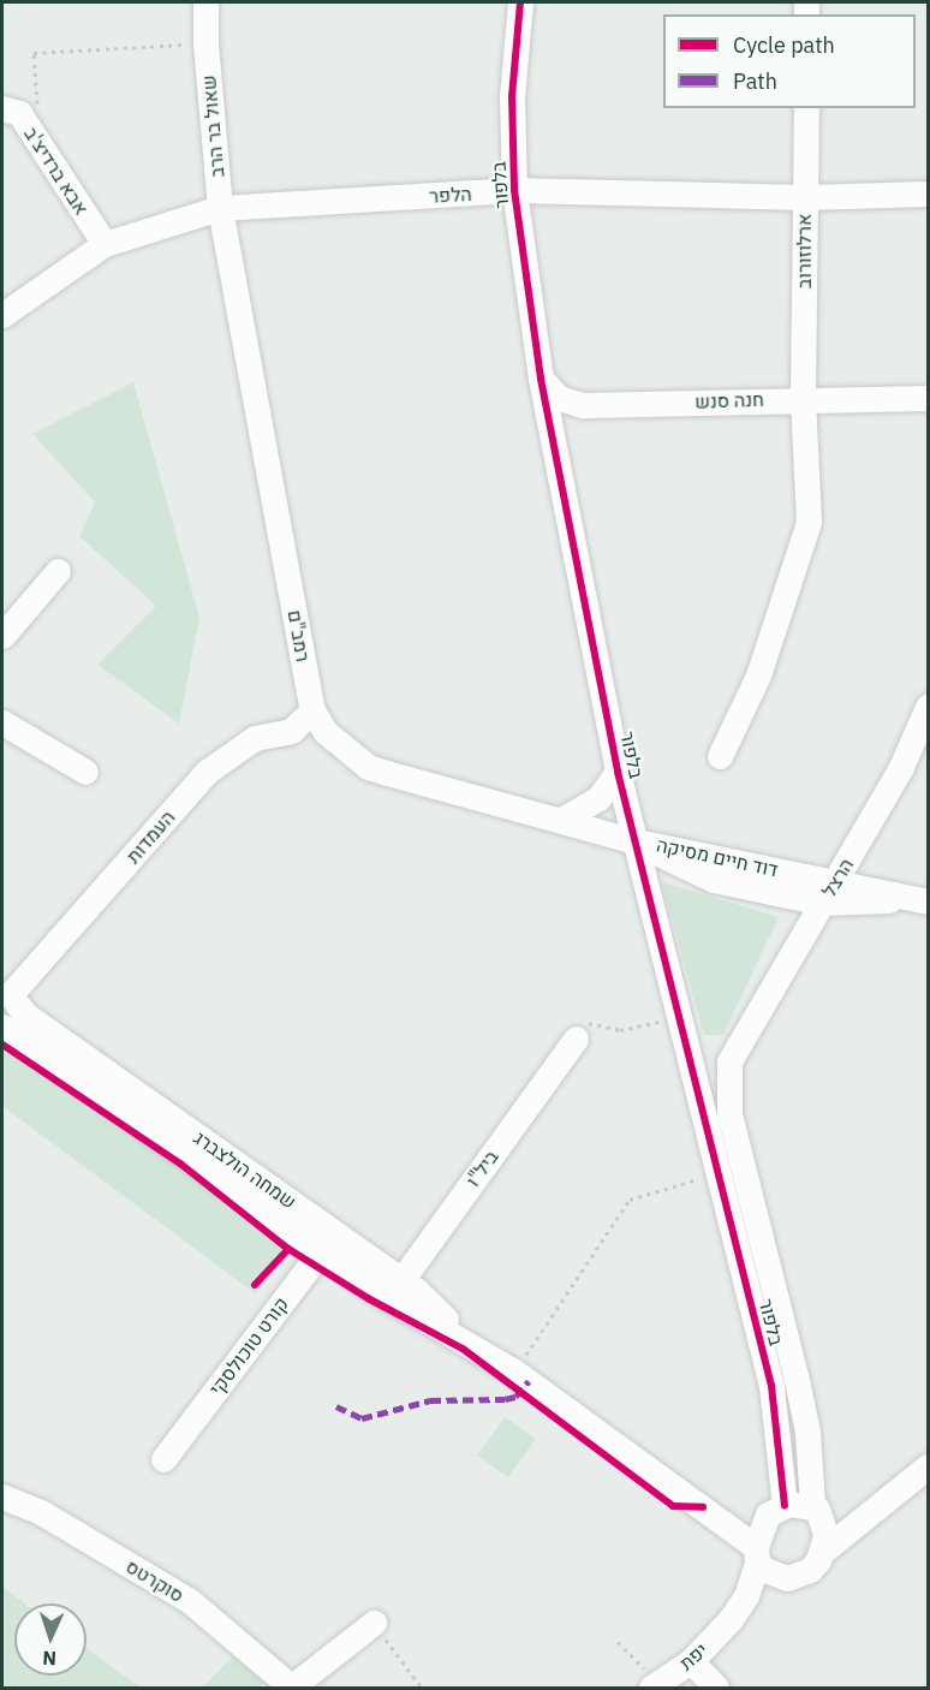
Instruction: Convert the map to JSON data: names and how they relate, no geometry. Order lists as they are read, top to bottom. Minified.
{"streets":{"street":["שאול בר הרב","אבא ברדיצ'ב","בלפור","הלפר","ארלוזורוב","חנה סנש","רמב\"ם","העמדות","דוד חיים מסיקה","הרצל","ביל\"ו","שמחה הולצברג","קורט טוכולסקי","סוקרטס","יפת"]},"crossings":[["שאול בר הרב","הלפר"],["שאול בר הרב","רמב\"ם"],["אבא ברדיצ'ב","הלפר"],["בלפור","הלפר"],["בלפור","חנה סנש"],["בלפור","רמב\"ם"],["בלפור","דוד חיים מסיקה"],["בלפור","הרצל"],["בלפור","שמחה הולצברג"],["בלפור","יפת"],["הלפר","ארלוזורוב"],["הלפר","רמב\"ם"],["ארלוזורוב","חנה סנש"],["רמב\"ם","העמדות"],["רמב\"ם","דוד חיים מסיקה"],["העמדות","שמחה הולצברג"],["דוד חיים מסיקה","הרצל"],["ביל\"ו","שמחה הולצברג"],["שמחה הולצברג","קורט טוכולסקי"],["שמחה הולצברג","יפת"]],"legend":["Cycle path","Path"],"north":"bottom"}
